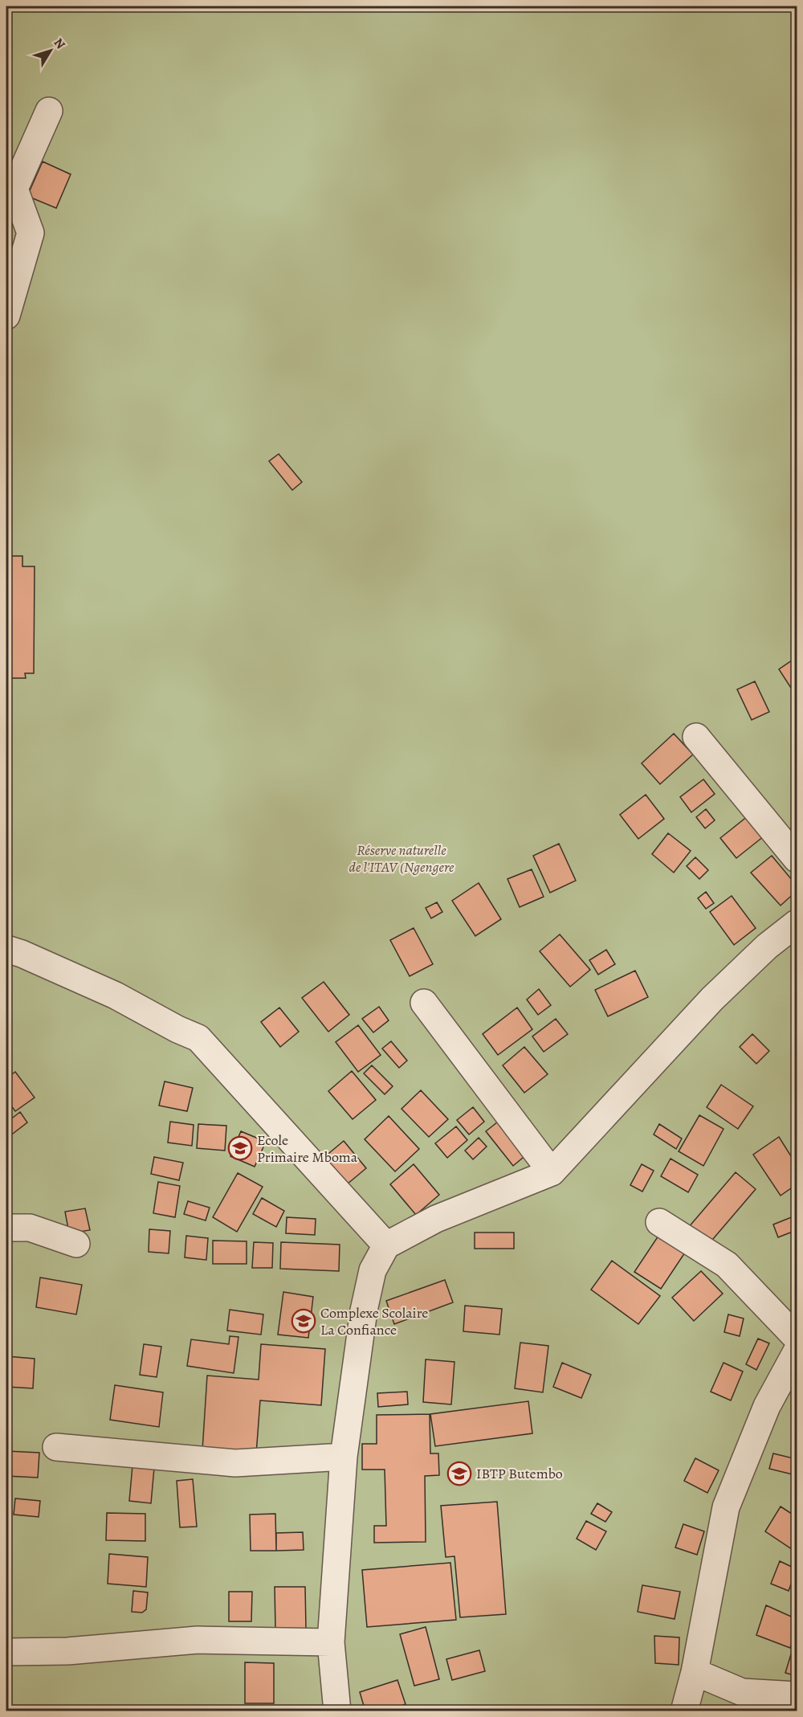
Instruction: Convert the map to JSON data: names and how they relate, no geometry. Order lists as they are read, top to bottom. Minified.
{"parks":["Réserve naturelle de l'ITAV (Ngengere"],"places":{"school or university":["Ecole Primaire Mboma","Complexe Scolaire La Confiance","IBTP Butembo"]},"north":"top right"}
